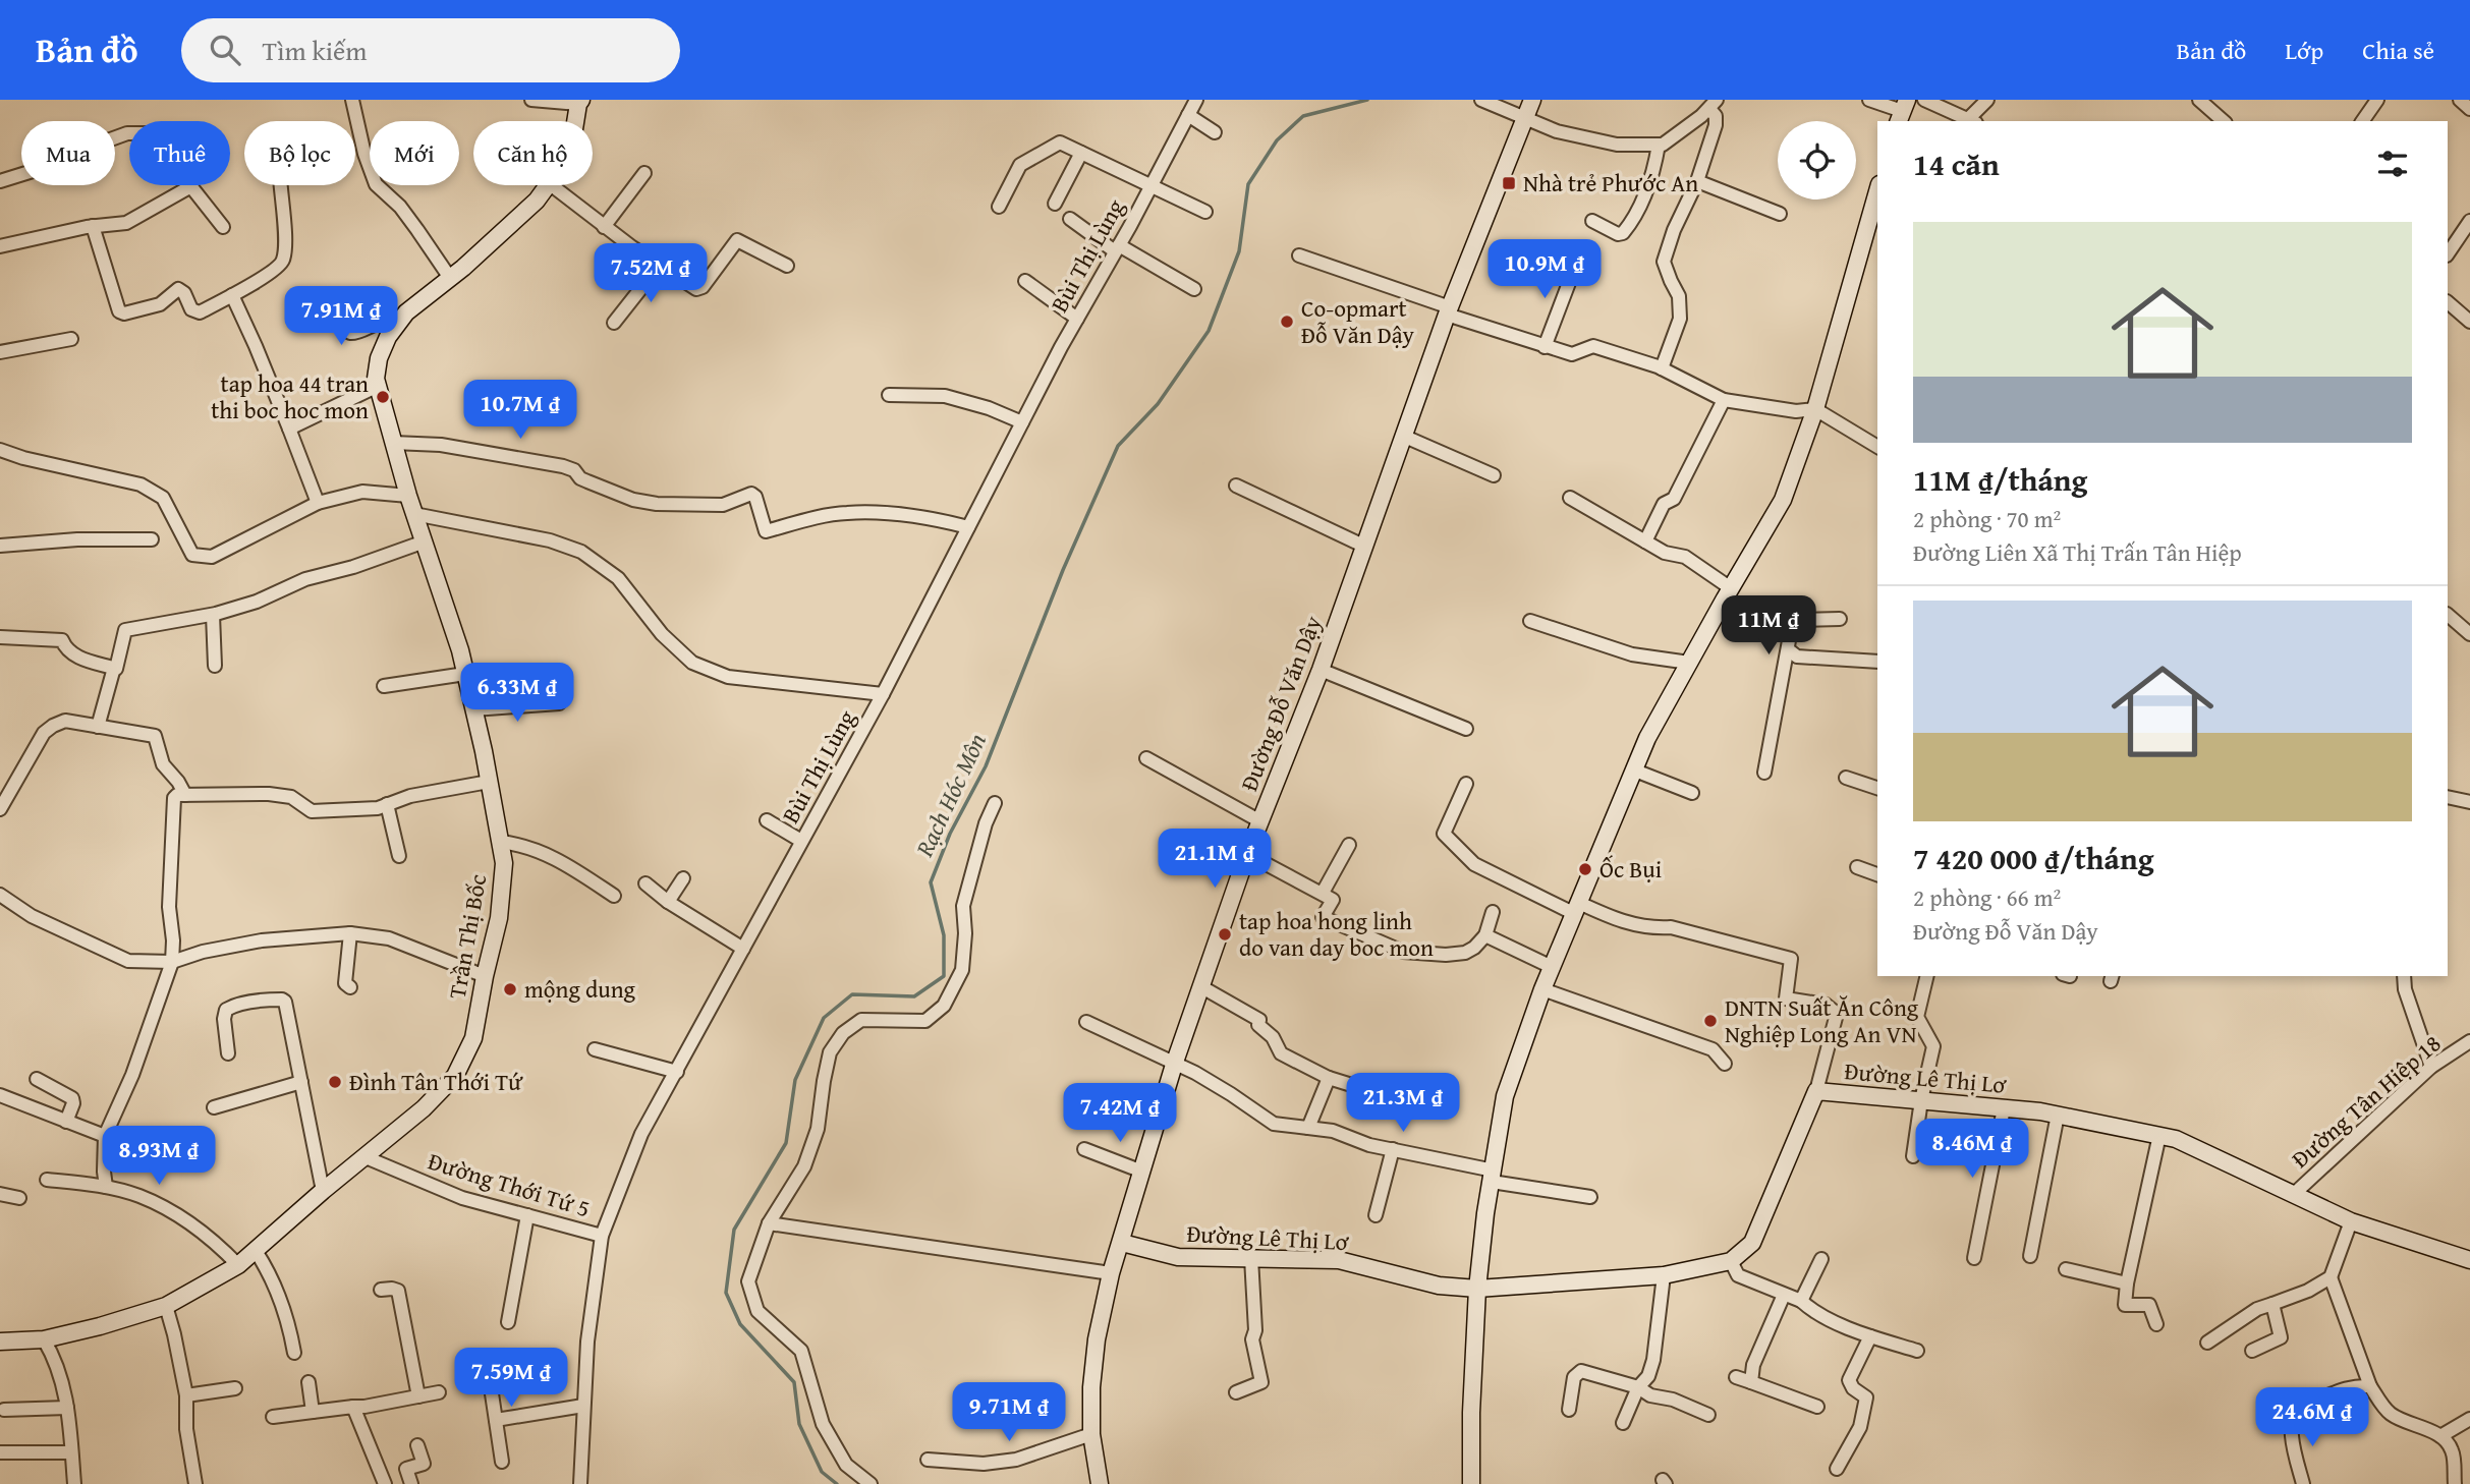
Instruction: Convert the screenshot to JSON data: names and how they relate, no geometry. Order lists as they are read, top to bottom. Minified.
{"streets":{"street":["Bùi Thị Lùng","Đường Đỗ Văn Dậy","Trần Thị Bốc","Đường Lê Thị Lơ","Đường Tân Hiệp 18","Đường Thới Tứ 5"]},"crossings":[["Bùi Thị Lùng","Đường Thới Tứ 5"],["Đường Đỗ Văn Dậy","Đường Lê Thị Lơ"],["Trần Thị Bốc","Đường Thới Tứ 5"],["Đường Lê Thị Lơ","Đường Tân Hiệp 18"]],"water":["Rạch Hóc Môn"],"places":{"transit":["Nhà trẻ Phước An"],"other":["Co-opmart Đỗ Văn Dậy","tap hoa 44 tran thi boc hoc mon","Ốc Bụi","tap hoa hong linh do van day boc mon","mộng dung","DNTN Suất Ăn Công Nghiệp Long An VN","Đình Tân Thới Tứ"]},"page":{"header":"Bản đồ","search":"Tìm kiếm","nav":["Bản đồ","Lớp","Chia sẻ"],"chip":["Mua","Thuê","Bộ lọc","Mới","Căn hộ"],"heading":"14 căn","list":[{"name":"11M ₫/tháng","note":"2 phòng · 70 m² · Đường Liên Xã Thị Trấn Tân Hiệp"},{"name":"7 420 000 ₫/tháng","note":"2 phòng · 66 m² · Đường Đỗ Văn Dậy"}],"price":["10.9M ₫","7.52M ₫","7.91M ₫","10.7M ₫","11M ₫","6.33M ₫","21.1M ₫","21.3M ₫","7.42M ₫","8.46M ₫","8.93M ₫","7.59M ₫","9.71M ₫","24.6M ₫"]}}
